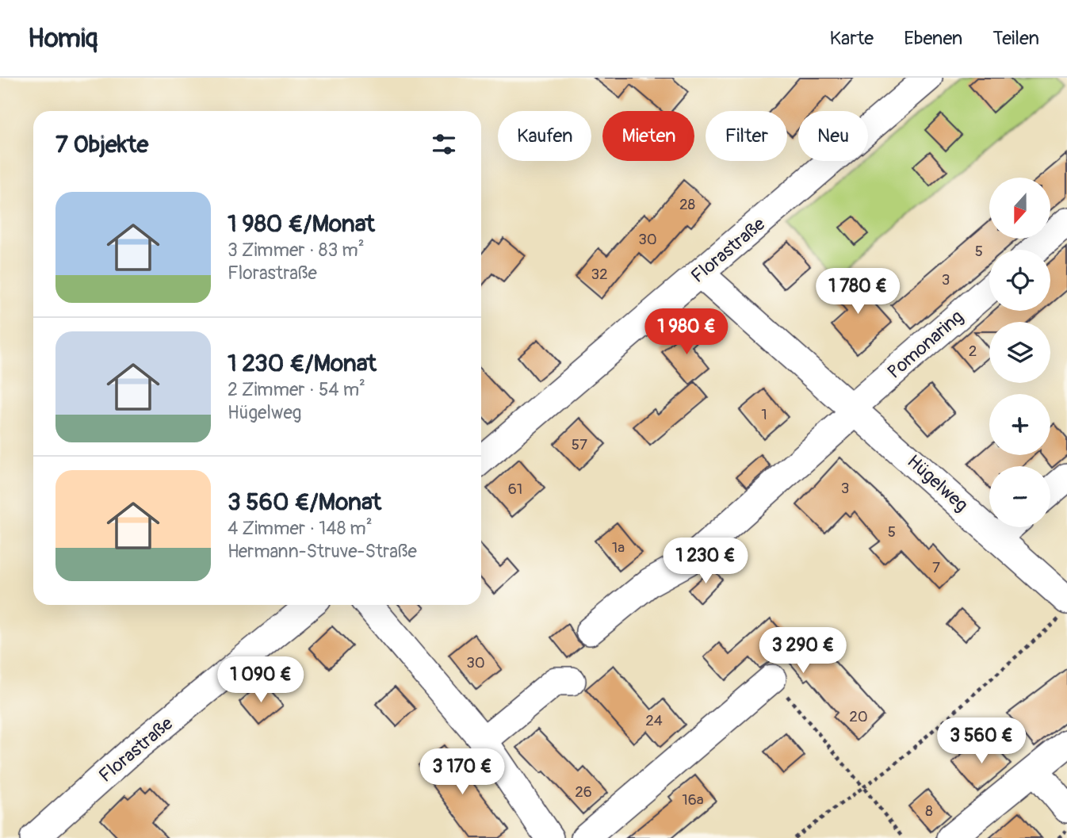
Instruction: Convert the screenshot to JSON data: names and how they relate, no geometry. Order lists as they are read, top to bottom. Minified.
{"streets":{"street":["Florastraße","Pomonaring","Hügelweg"]},"crossings":[["Florastraße","Hügelweg"],["Pomonaring","Hügelweg"]],"house_numbers":["28","30","5","32","3","2","1","57","3","61","5","1a","7","30","20","24","26","16a","8"],"north":"bottom","page":{"header":"Homiq","nav":["Karte","Ebenen","Teilen"],"chip":["Kaufen","Mieten","Filter","Neu"],"heading":"7 Objekte","map_buttons":["+","−"],"list":[{"name":"1 980 €/Monat","note":"3 Zimmer · 83 m² · Florastraße"},{"name":"1 230 €/Monat","note":"2 Zimmer · 54 m² · Hügelweg"},{"name":"3 560 €/Monat","note":"4 Zimmer · 148 m² · Hermann-Struve-Straße"}],"price":["1 780 €","1 980 €","1 230 €","3 290 €","1 090 €","3 560 €","3 170 €"]}}
